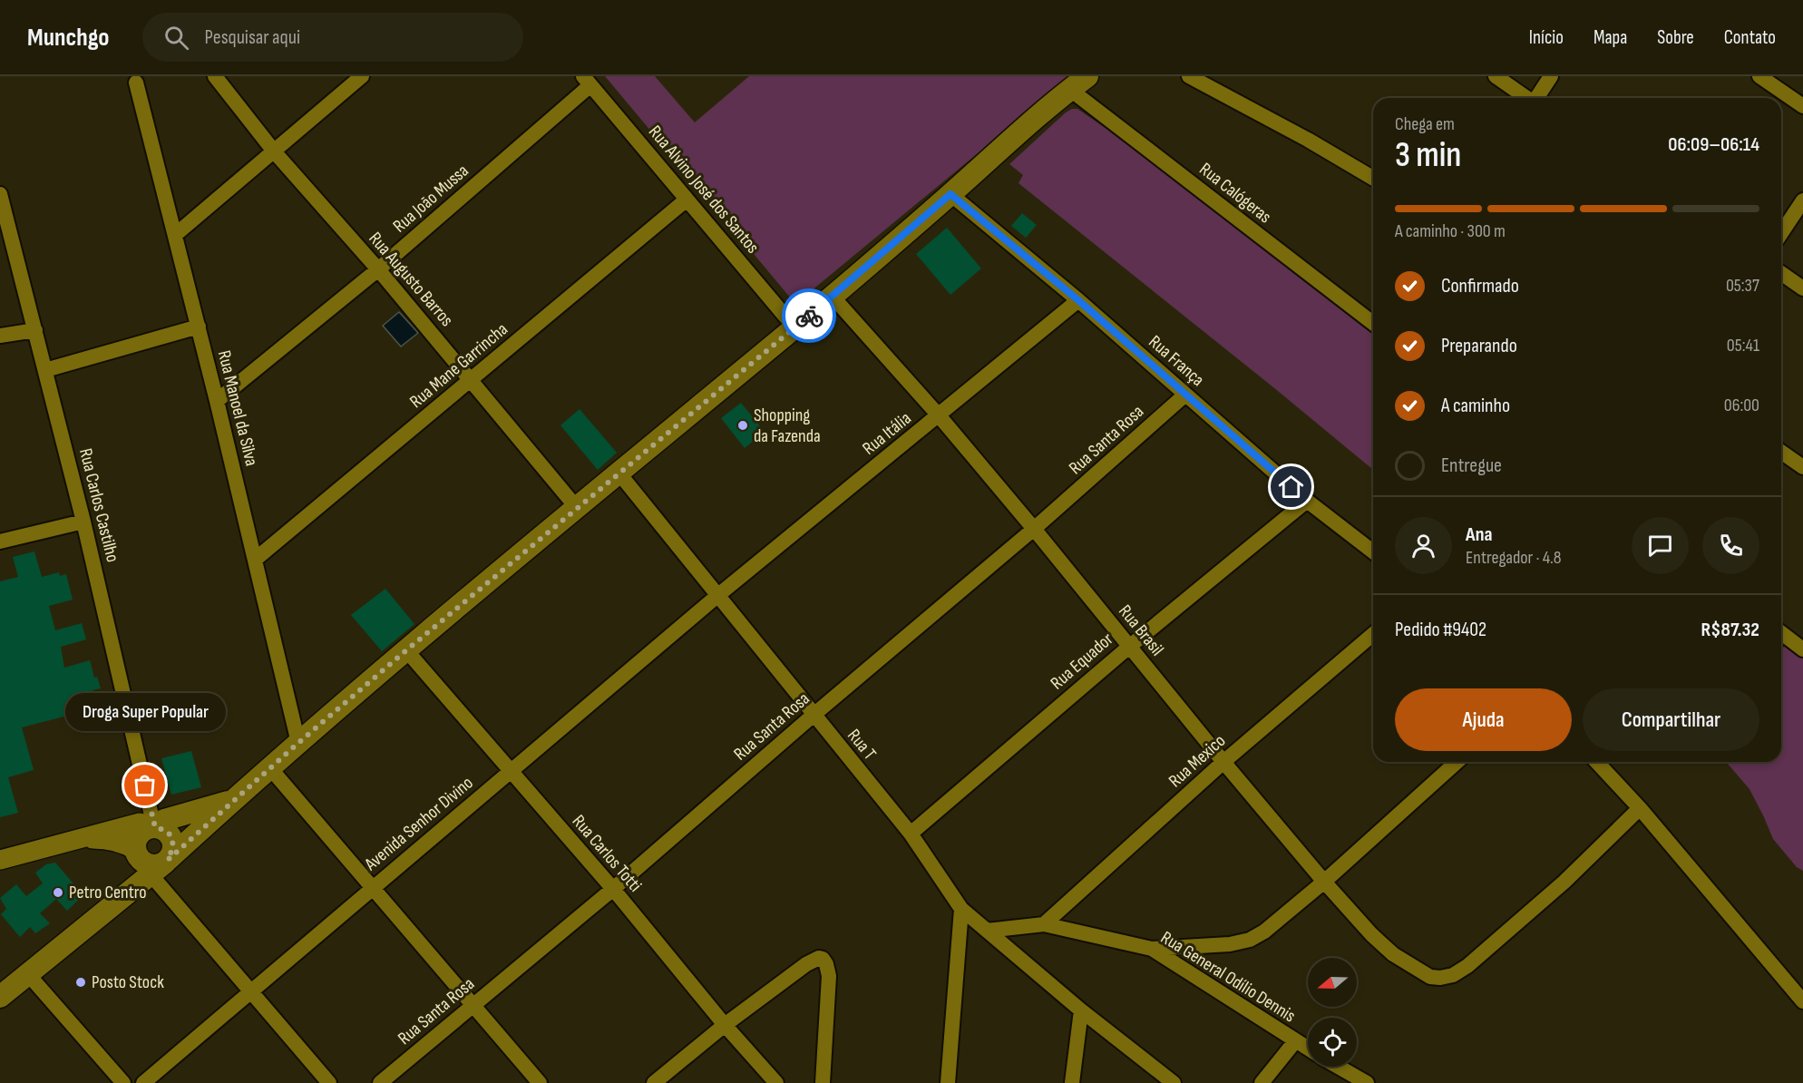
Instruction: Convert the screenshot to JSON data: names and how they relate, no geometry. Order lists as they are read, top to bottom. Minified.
{"streets":{"street":["Rua Alvino José dos Santos","Rua Calógeras","Rua João Mussa","Rua Augusto Barros","Rua França","Rua Mane Garrincha","Rua Manoel da Silva","Rua Itália","Rua Santa Rosa","Rua Carlos Castilho","Rua Brasil","Rua Equador","Rua T","Rua Mexico","Avenida Senhor Divino","Rua Carlos Totti","Rua General Odílio Dennis"]},"crossings":[["Rua Alvino José dos Santos","Rua João Mussa"],["Rua Alvino José dos Santos","Rua Mane Garrincha"],["Rua João Mussa","Rua Augusto Barros"],["Rua João Mussa","Rua Manoel da Silva"],["Rua Augusto Barros","Rua Mane Garrincha"],["Rua França","Rua Itália"],["Rua França","Rua Santa Rosa"],["Rua França","Rua Equador"],["Rua Mane Garrincha","Rua Manoel da Silva"],["Rua Itália","Rua Brasil"],["Rua Itália","Rua T"],["Rua Itália","Avenida Senhor Divino"],["Rua Santa Rosa","Rua Brasil"],["Rua Santa Rosa","Rua T"],["Rua Santa Rosa","Rua Carlos Totti"],["Rua Brasil","Rua Equador"],["Rua Brasil","Rua Mexico"],["Rua Equador","Rua T"],["Rua T","Avenida Senhor Divino"],["Rua T","Rua General Odílio Dennis"],["Rua Mexico","Rua General Odílio Dennis"],["Avenida Senhor Divino","Rua Carlos Totti"]],"places":["Shopping da Fazenda","Droga Super Popular","Petro Centro","Posto Stock"],"north":"left","page":{"header":"Munchgo","search":"Pesquisar aqui","nav":["Início","Mapa","Sobre","Contato"],"heading":["3 min","Chega em","06:09–06:14"],"panel":["Ana","Entregador · 4.8","Pedido #9402","R$87.32"],"bar":"A caminho · 300 m","list":[["Confirmado","05:37"],["Preparando","05:41"],["A caminho","06:00"],"Entregue"],"buttons":["Ajuda","Compartilhar"],"bubble":"Droga Super Popular"}}
